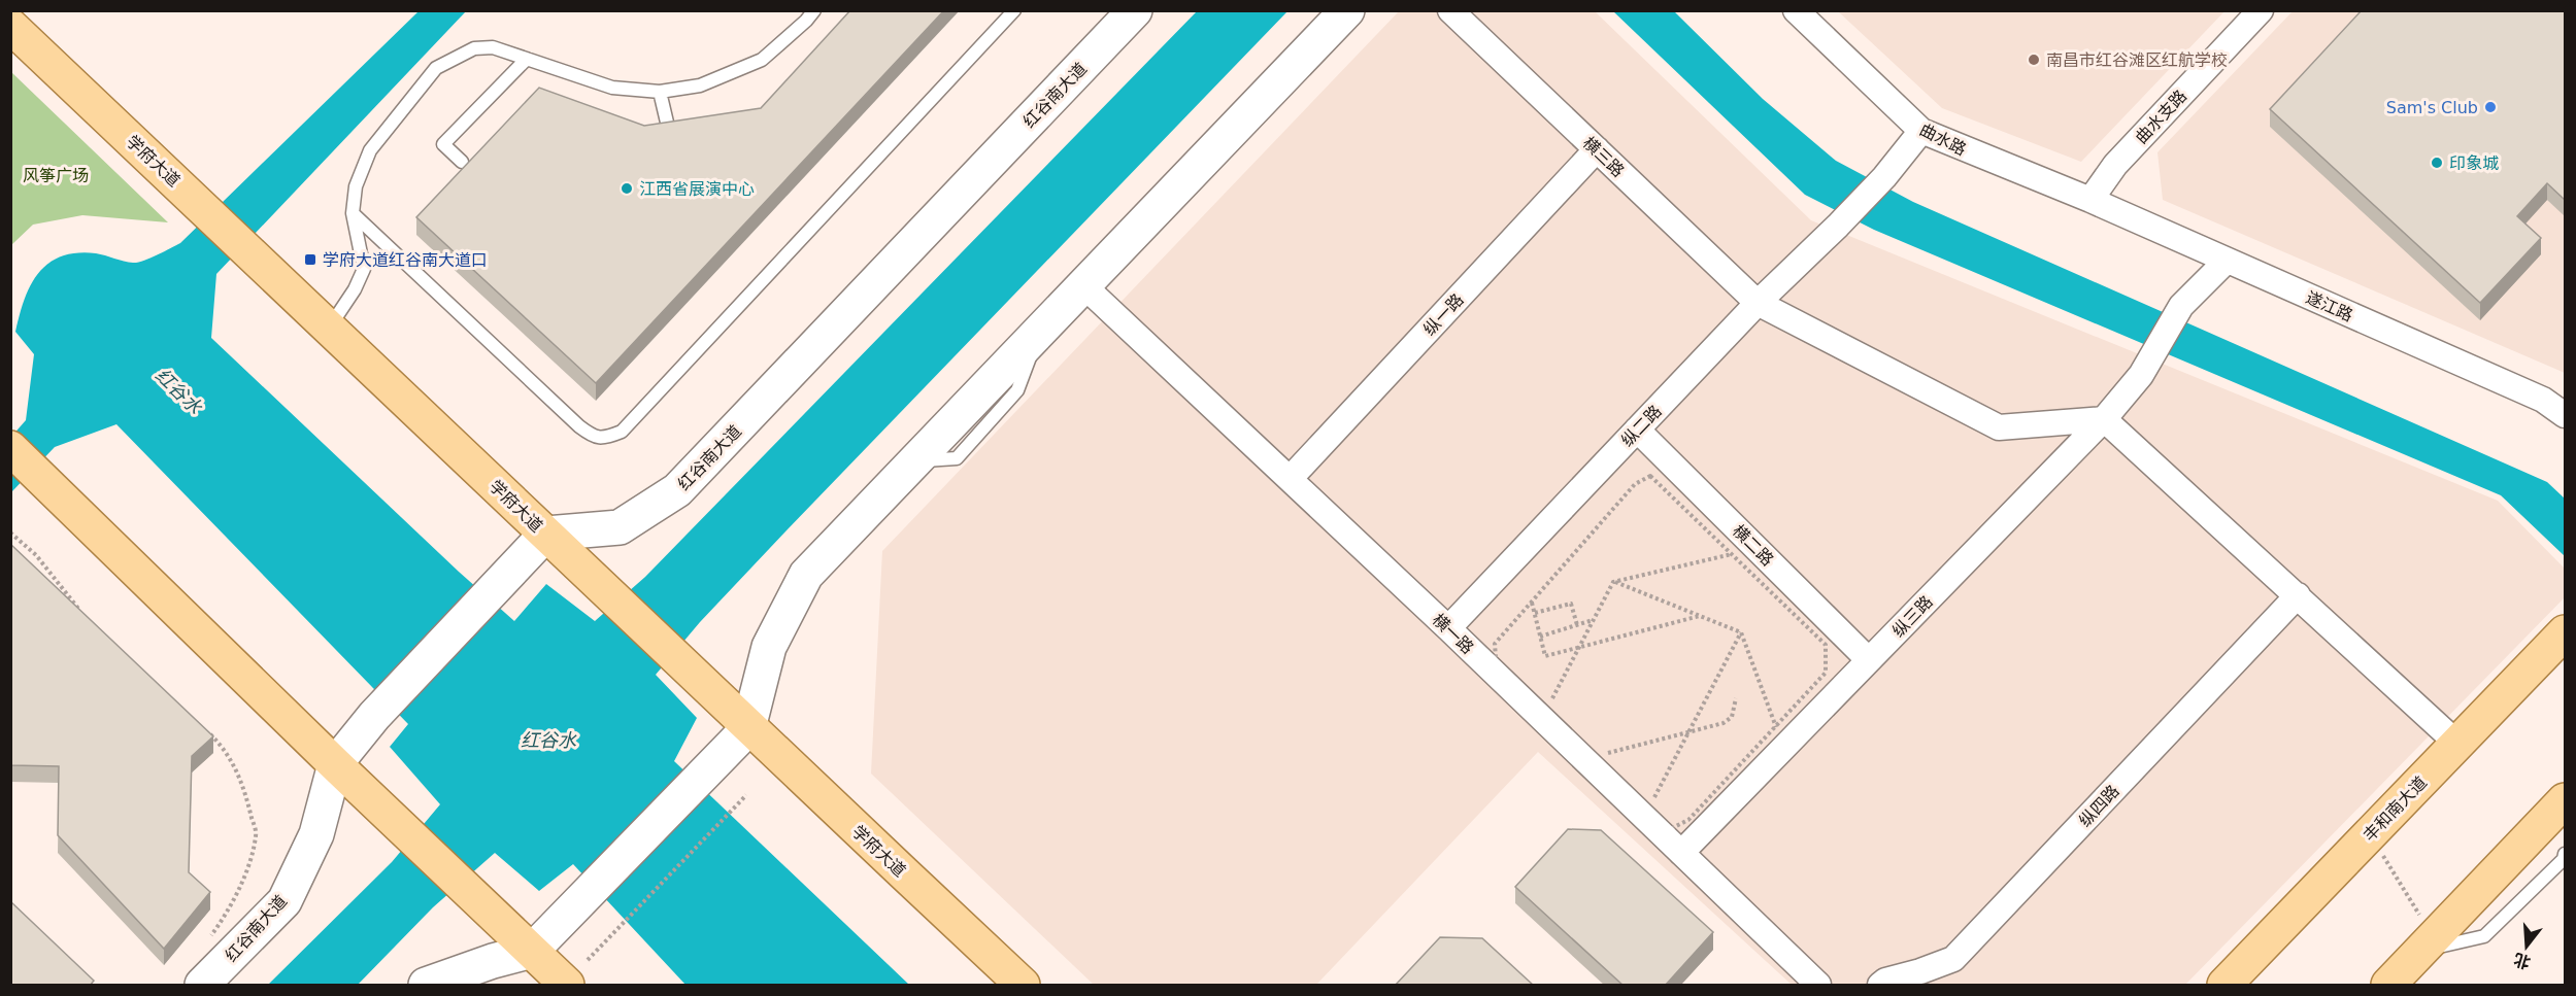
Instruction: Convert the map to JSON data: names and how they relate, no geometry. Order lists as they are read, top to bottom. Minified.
{"streets":{"main road":["红谷南大道","学府大道","丰和南大道"],"street":["曲水支路","曲水路","横三路","遂江路","纵一路","纵二路","横二路","纵三路","横一路","纵四路"]},"crossings":[["红谷南大道","学府大道"],["曲水支路","曲水路"],["曲水支路","遂江路"],["曲水路","遂江路"],["曲水路","纵二路"],["横三路","纵一路"],["横三路","纵二路"],["横三路","纵三路"],["遂江路","纵三路"],["纵一路","横一路"],["纵二路","横二路"],["纵二路","横一路"],["横二路","纵三路"],["纵三路","横一路"]],"water":["红谷水"],"parks":["风筝广场"],"places":{"other":["南昌市红谷滩区红航学校","Sam's Club","印象城","江西省展演中心"],"transit":["学府大道红谷南大道口"]},"north":"bottom"}
